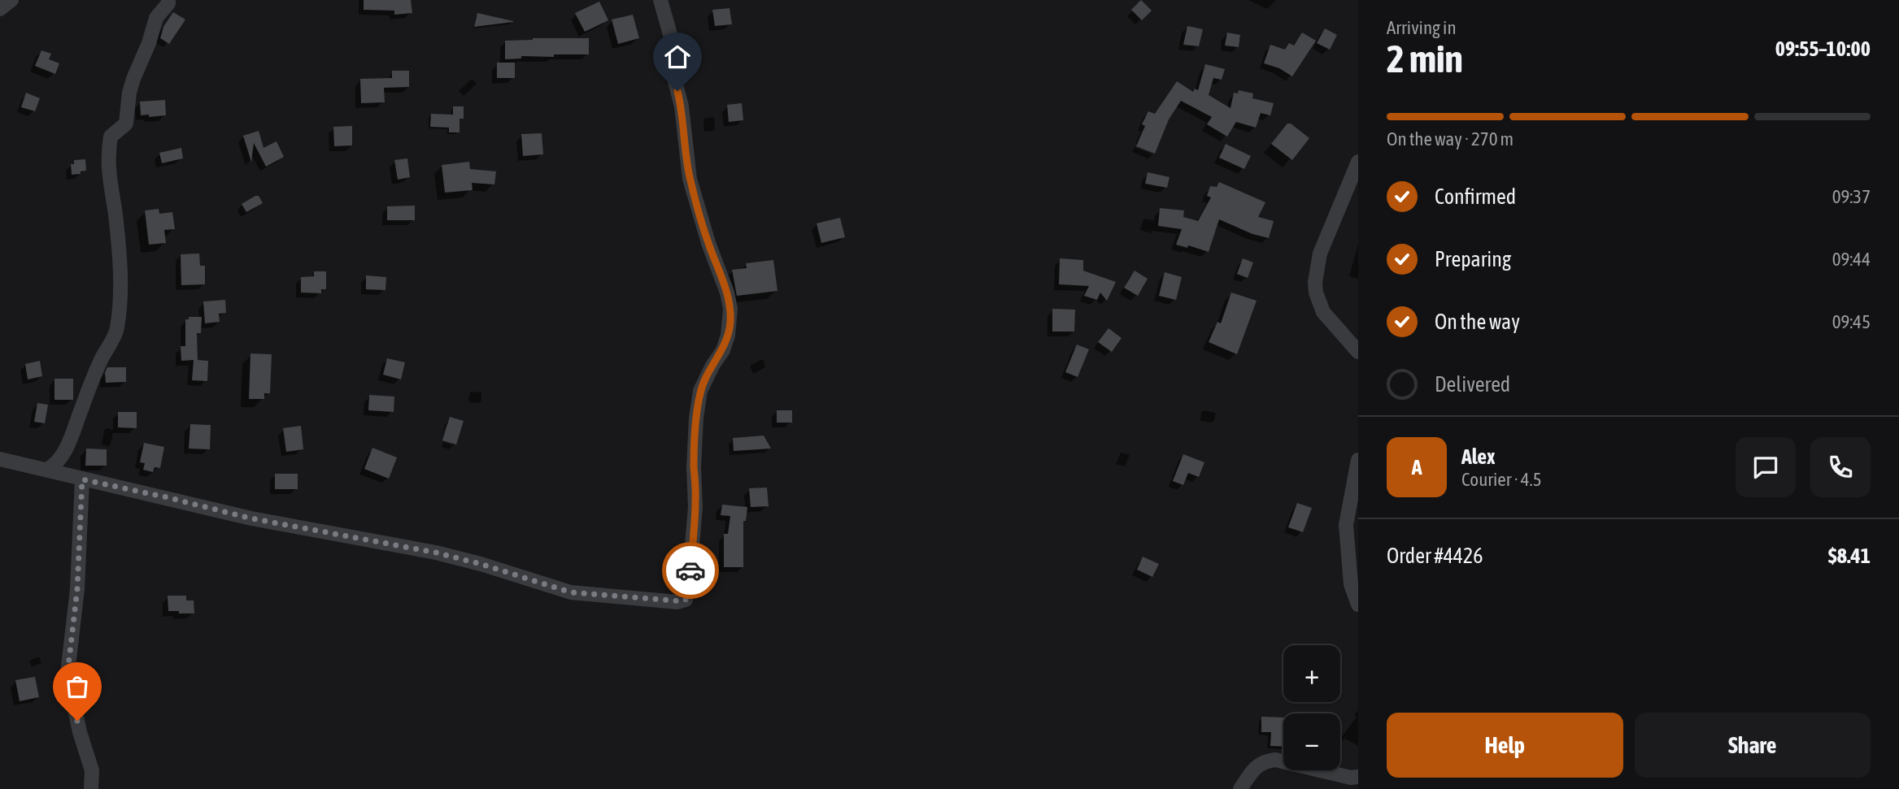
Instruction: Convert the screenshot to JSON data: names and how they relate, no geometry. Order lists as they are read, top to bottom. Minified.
{"page":{"heading":["2 min","Arriving in","09:55–10:00"],"panel":["Alex","Courier · 4.5","Order #4426","$8.41"],"bar":"On the way · 270 m","list":[["Confirmed","09:37"],["Preparing","09:44"],["On the way","09:45"],"Delivered"],"round":"A","map_buttons":["+","−"],"buttons":["Help","Share"]}}
